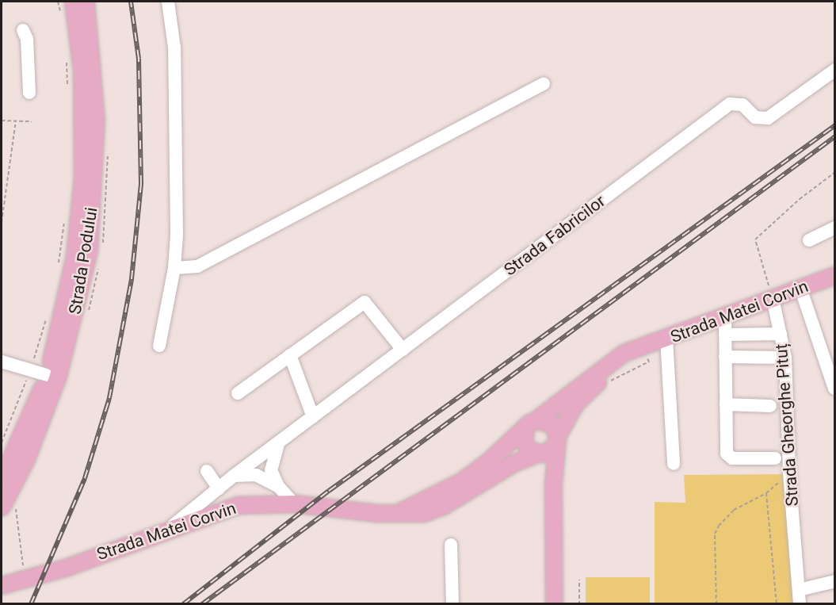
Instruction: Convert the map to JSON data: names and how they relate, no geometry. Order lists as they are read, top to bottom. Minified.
{"streets":{"main road":["Strada Podului","Strada Matei Corvin"],"street":["Strada Fabricilor","Strada Gheorghe Pituț"]},"crossings":[["Strada Fabricilor","Strada Matei Corvin"],["Strada Matei Corvin","Strada Gheorghe Pituț"]]}
